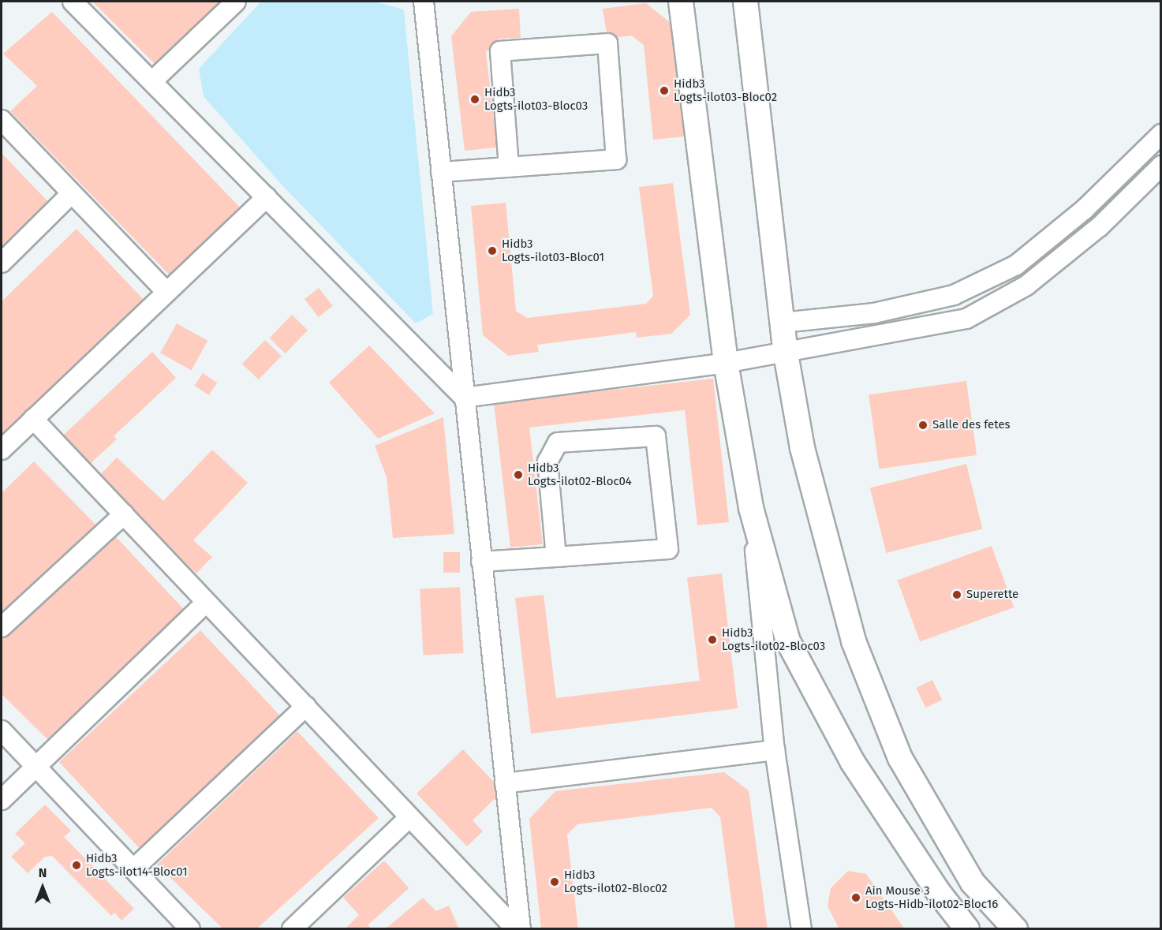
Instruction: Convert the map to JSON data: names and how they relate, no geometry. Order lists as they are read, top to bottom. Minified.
{"places":["Hidb3 Logts-ilot03-Bloc02","Hidb3 Logts-ilot03-Bloc03","Hidb3 Logts-ilot03-Bloc01","Salle des fetes","Hidb3 Logts-ilot02-Bloc04","Superette","Hidb3 Logts-ilot02-Bloc03","Hidb3 Logts-ilot14-Bloc01","Hidb3 Logts-ilot02-Bloc02","Ain Mouse 3 Logts-Hidb-ilot02-Bloc16"],"north":"top"}
